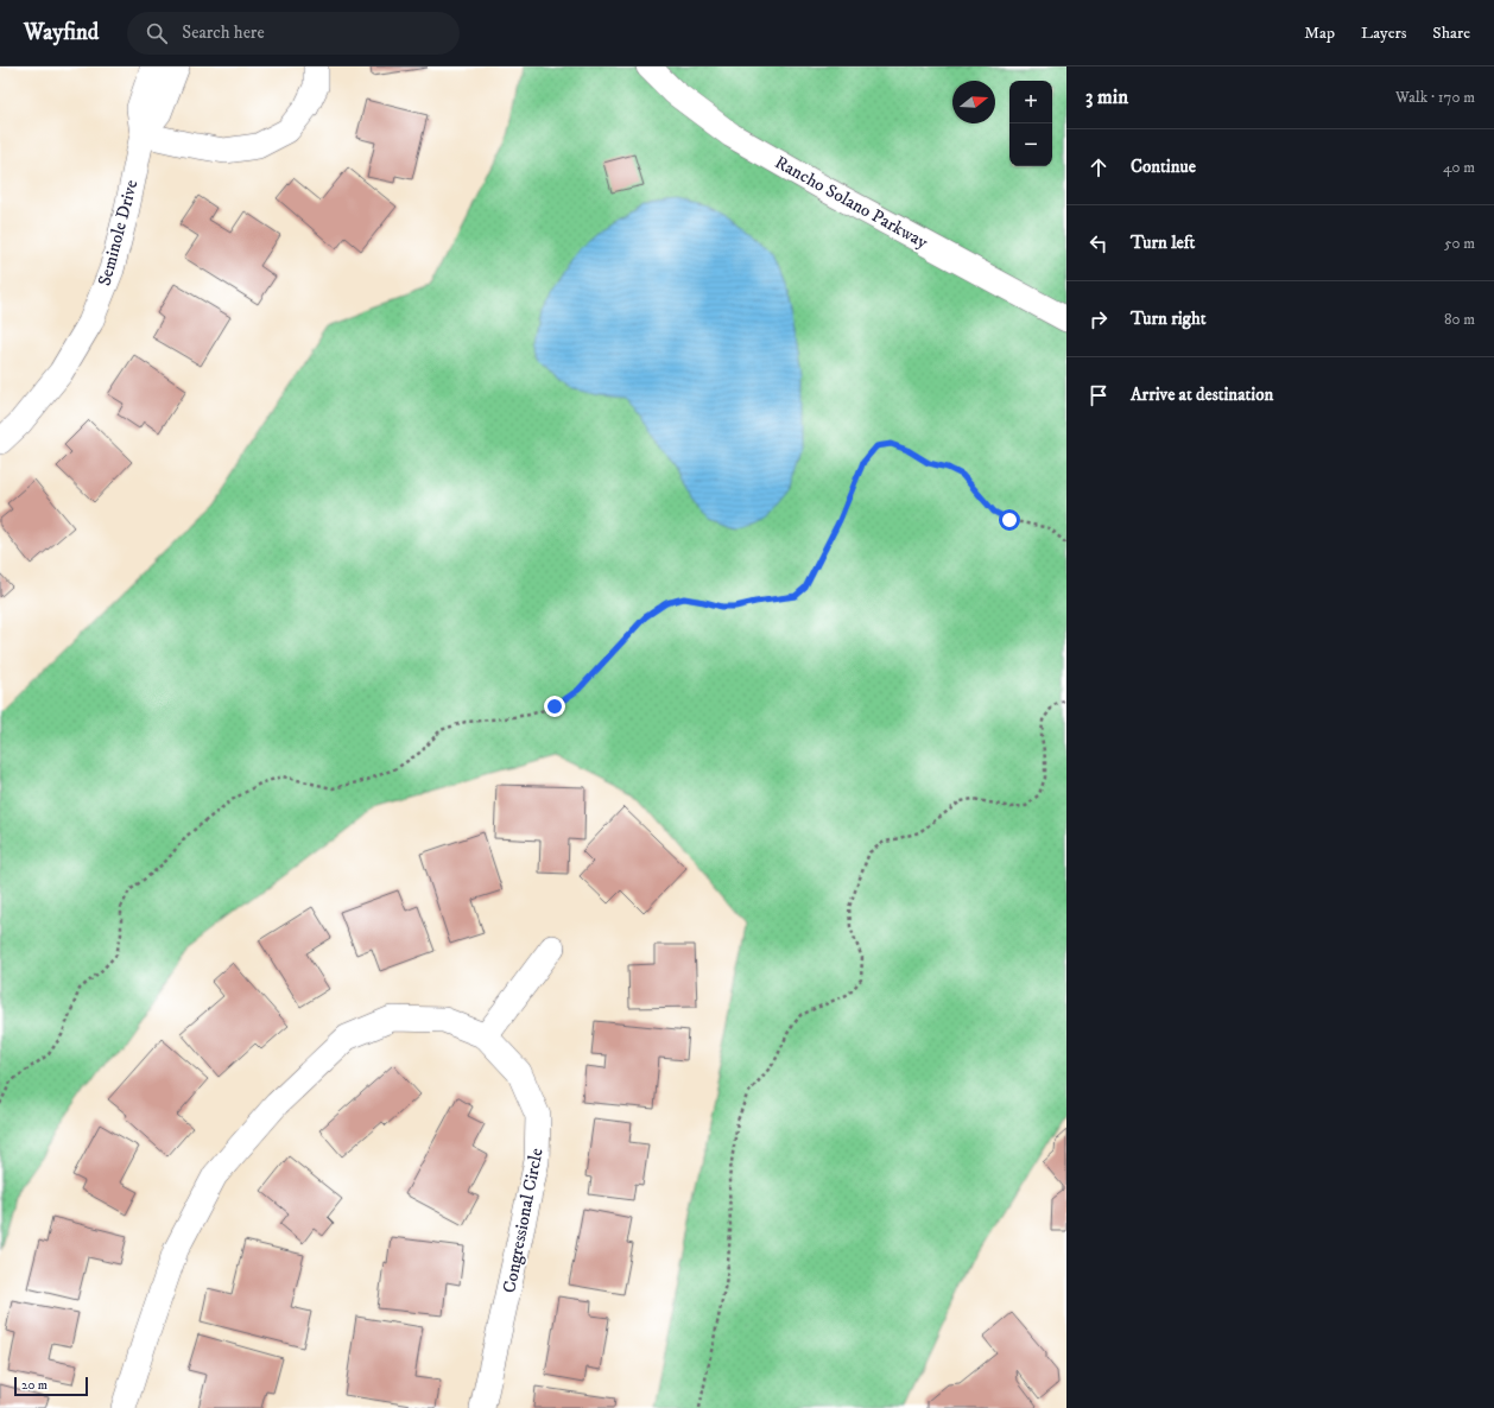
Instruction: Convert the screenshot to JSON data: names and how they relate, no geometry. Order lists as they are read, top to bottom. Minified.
{"streets":{"street":["Rancho Solano Parkway","Seminole Drive","Congressional Circle"]},"scale_bar":"20 m","north":"right","page":{"header":"Wayfind","search":"Search here","nav":["Map","Layers","Share"],"heading":["3 min","Walk · 170 m"],"map_buttons":["+","−"],"list":[["Continue","40 m"],["Turn left","50 m"],["Turn right","80 m"],"Arrive at destination"],"scale":"20 m"}}
